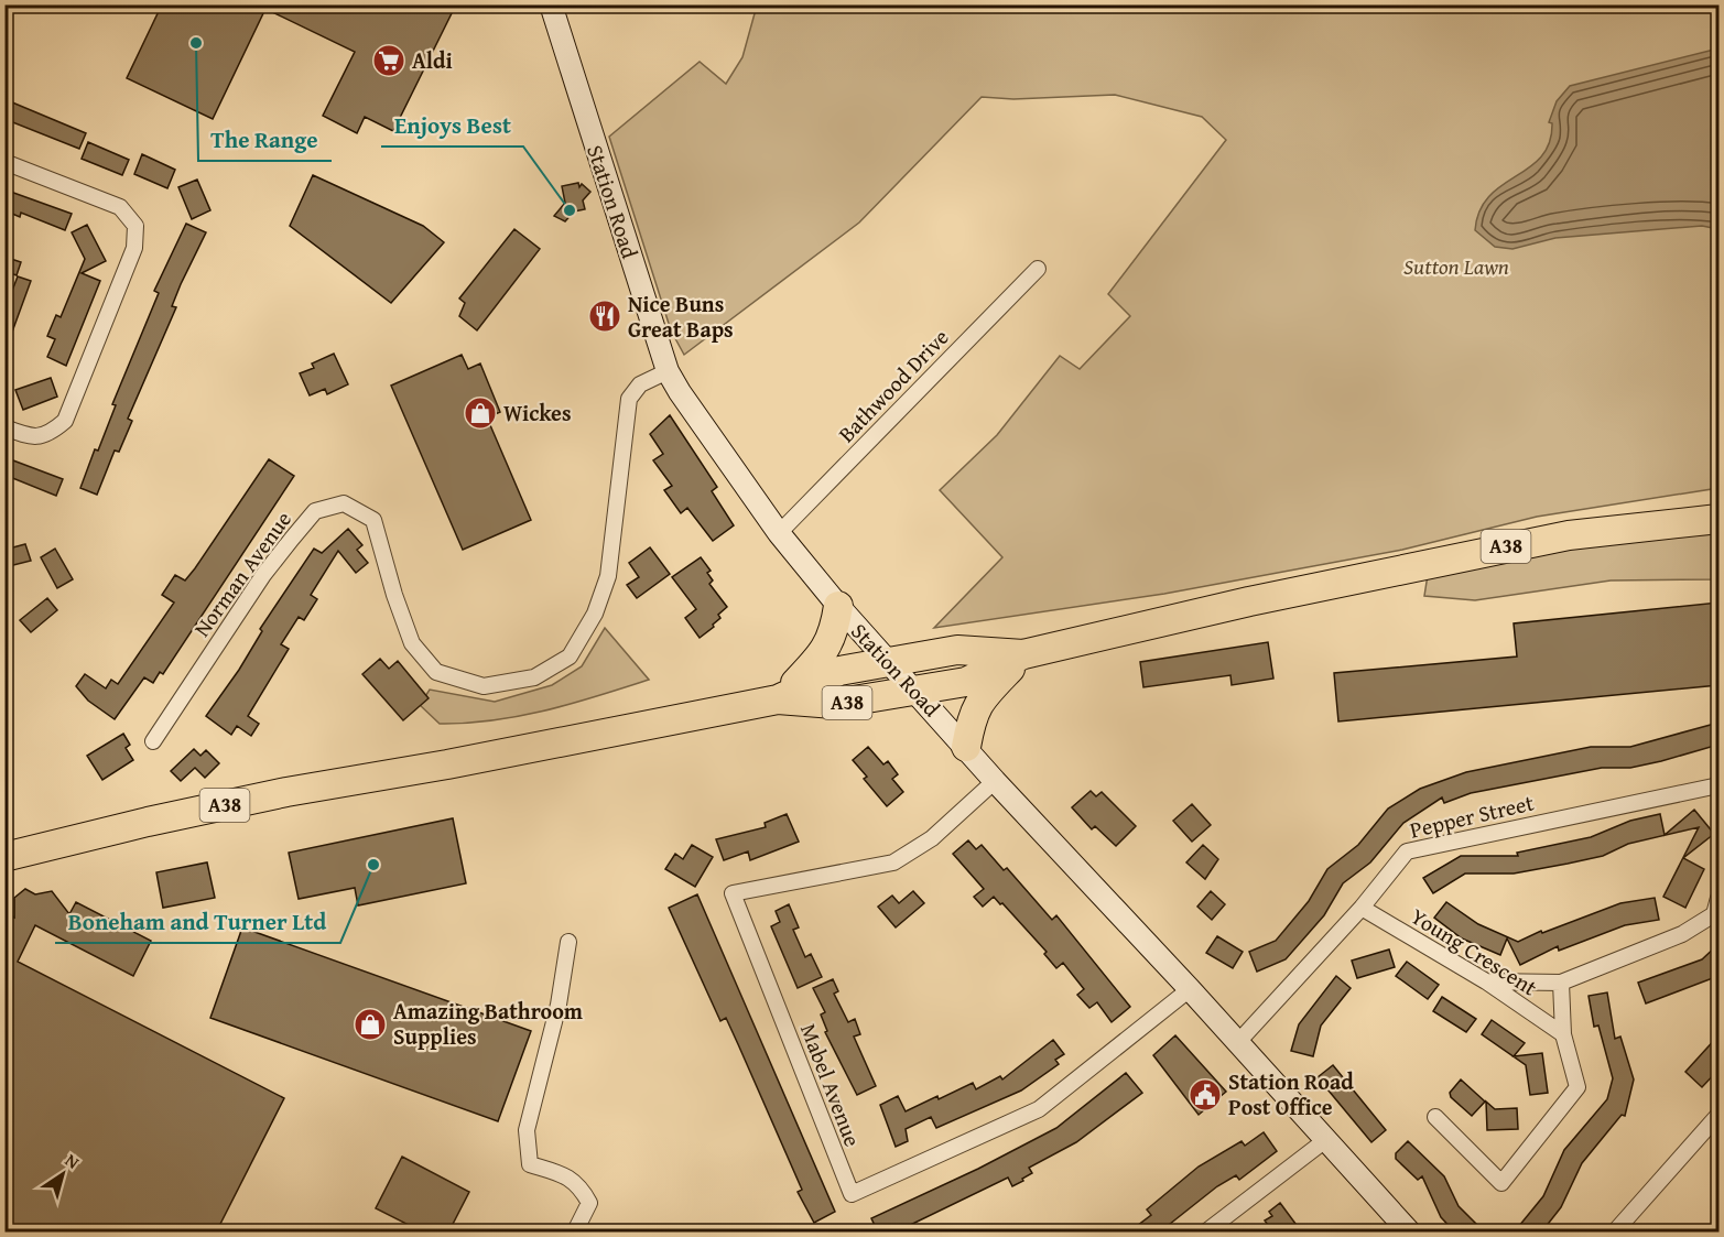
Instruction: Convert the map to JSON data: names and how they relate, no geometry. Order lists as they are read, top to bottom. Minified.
{"streets":{"highway":["A38"],"main road":["Station Road"],"street":["Bathwood Drive","Norman Avenue","Pepper Street","Young Crescent","Mabel Avenue"]},"crossings":[["Station Road","Bathwood Drive"],["Station Road","A38"],["Station Road","Norman Avenue"],["Station Road","Pepper Street"],["Station Road","Mabel Avenue"],["Pepper Street","Young Crescent"]],"parks":["Sutton Lawn"],"places":{"other":["The Range","Enjoys Best","Boneham and Turner Ltd"],"supermarket":["Aldi"],"restaurant":["Nice Buns Great Baps"],"shop":["Wickes","Amazing Bathroom Supplies"],"public building":["Station Road Post Office"]},"north":"top right"}
